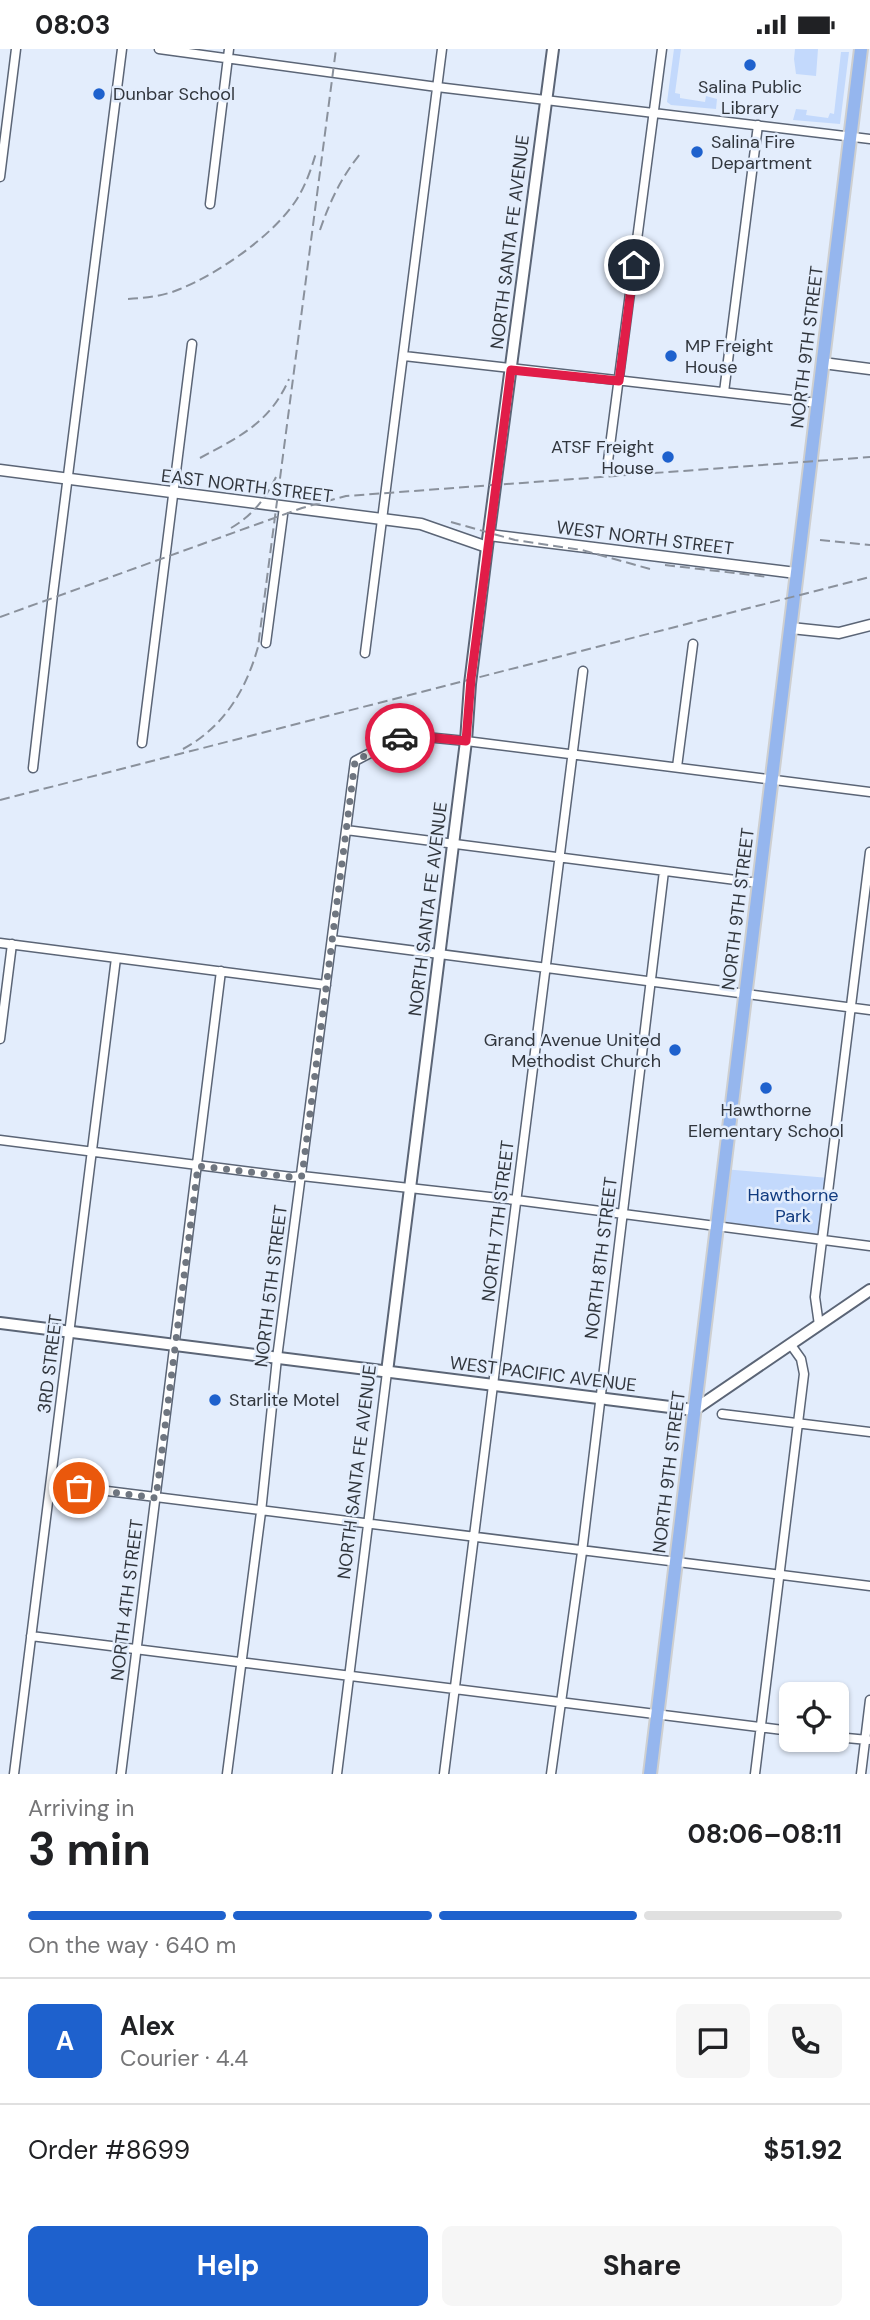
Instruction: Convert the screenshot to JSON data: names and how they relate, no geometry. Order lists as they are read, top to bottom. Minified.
{"streets":{"main road":["NORTH SANTA FE AVENUE","NORTH 9TH STREET","WEST PACIFIC AVENUE"],"street":["EAST NORTH STREET","WEST NORTH STREET","NORTH 7TH STREET","NORTH 8TH STREET","NORTH 5TH STREET","3RD STREET","NORTH 4TH STREET"]},"crossings":[["NORTH SANTA FE AVENUE","EAST NORTH STREET"],["NORTH SANTA FE AVENUE","WEST NORTH STREET"],["NORTH SANTA FE AVENUE","NORTH 5TH STREET"],["NORTH SANTA FE AVENUE","WEST PACIFIC AVENUE"],["NORTH 9TH STREET","WEST NORTH STREET"],["NORTH 9TH STREET","WEST PACIFIC AVENUE"],["NORTH 7TH STREET","WEST PACIFIC AVENUE"],["NORTH 8TH STREET","WEST PACIFIC AVENUE"],["NORTH 5TH STREET","WEST PACIFIC AVENUE"],["3RD STREET","WEST PACIFIC AVENUE"],["WEST PACIFIC AVENUE","NORTH 4TH STREET"]],"parks":["Hawthorne Park"],"places":["Salina Public Library","Dunbar School","Salina Fire Department","MP Freight House","ATSF Freight House","Grand Avenue United Methodist Church","Hawthorne Elementary School","Starlite Motel"],"page":{"status":"08:03","heading":["3 min","Arriving in","08:06–08:11"],"panel":["Alex","Courier · 4.4","Order #8699","$51.92"],"bar":"On the way · 640 m","round":"A","buttons":["Help","Share"]}}
